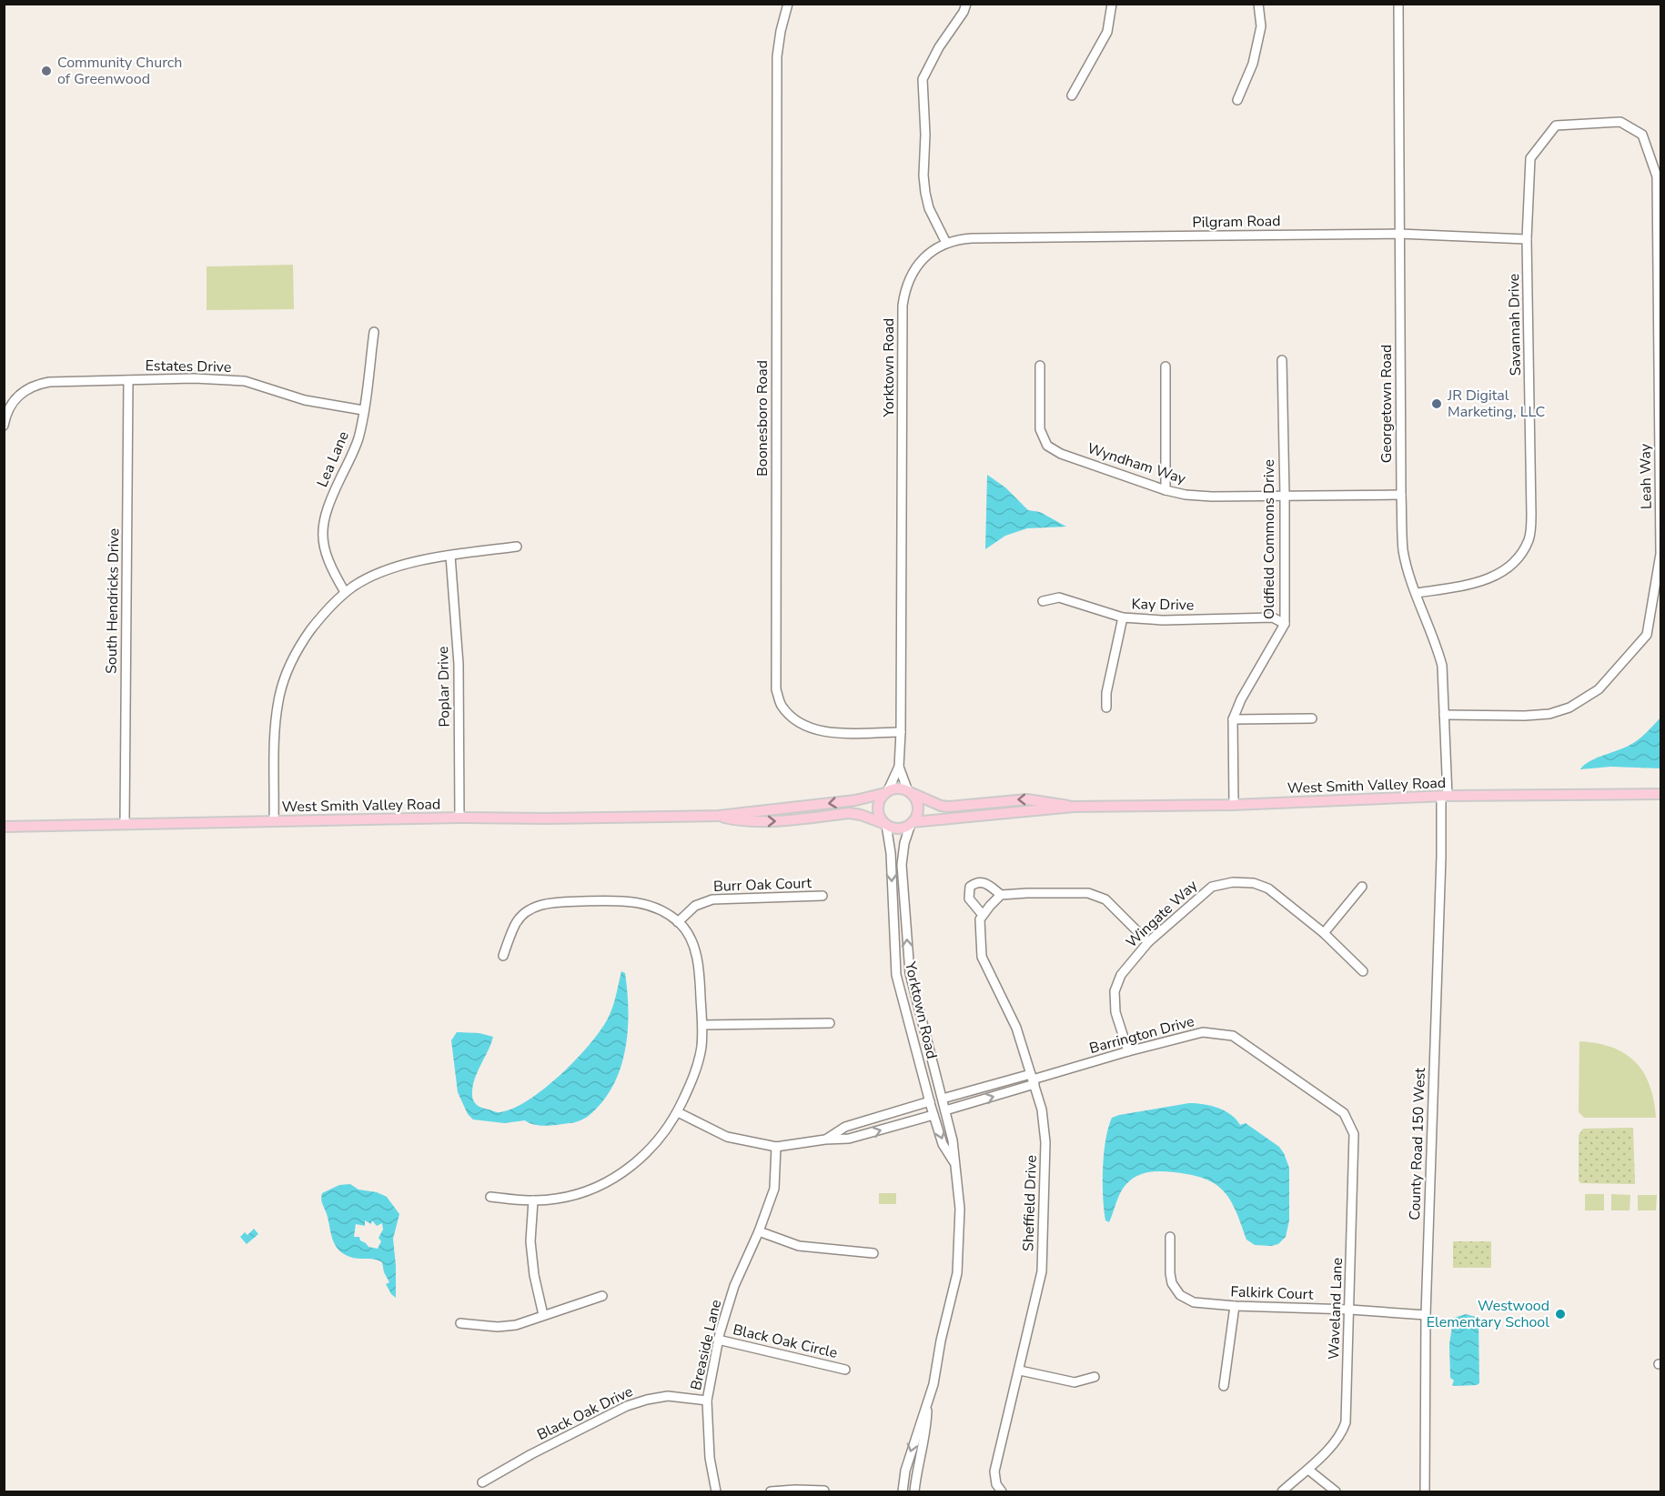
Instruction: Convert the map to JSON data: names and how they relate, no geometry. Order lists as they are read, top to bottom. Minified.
{"streets":{"main road":["West Smith Valley Road"],"street":["Pilgram Road","Savannah Drive","Estates Drive","Yorktown Road","Georgetown Road","Boonesboro Road","Lea Lane","Wyndham Way","Leah Way","Oldfield Commons Drive","South Hendricks Drive","Kay Drive","Poplar Drive","Burr Oak Court","Wingate Way","Barrington Drive","County Road 150 West","Sheffield Drive","Falkirk Court","Waveland Lane","Black Oak Circle","Breaside Lane","Black Oak Drive"]},"crossings":[["Pilgram Road","Savannah Drive"],["Pilgram Road","Yorktown Road"],["Pilgram Road","Georgetown Road"],["Savannah Drive","Georgetown Road"],["Savannah Drive","Leah Way"],["Estates Drive","Lea Lane"],["Estates Drive","South Hendricks Drive"],["Yorktown Road","Boonesboro Road"],["Yorktown Road","West Smith Valley Road"],["Georgetown Road","Wyndham Way"],["Georgetown Road","Leah Way"],["Georgetown Road","West Smith Valley Road"],["Georgetown Road","County Road 150 West"],["Wyndham Way","Oldfield Commons Drive"],["Oldfield Commons Drive","Kay Drive"],["Oldfield Commons Drive","West Smith Valley Road"],["South Hendricks Drive","West Smith Valley Road"],["Poplar Drive","West Smith Valley Road"],["West Smith Valley Road","County Road 150 West"],["Wingate Way","Barrington Drive"],["Barrington Drive","Sheffield Drive"],["Barrington Drive","Waveland Lane"],["County Road 150 West","Falkirk Court"],["Falkirk Court","Waveland Lane"],["Black Oak Circle","Breaside Lane"],["Breaside Lane","Black Oak Drive"]],"places":["Community Church of Greenwood","JR Digital Marketing, LLC","Westwood Elementary School"]}
